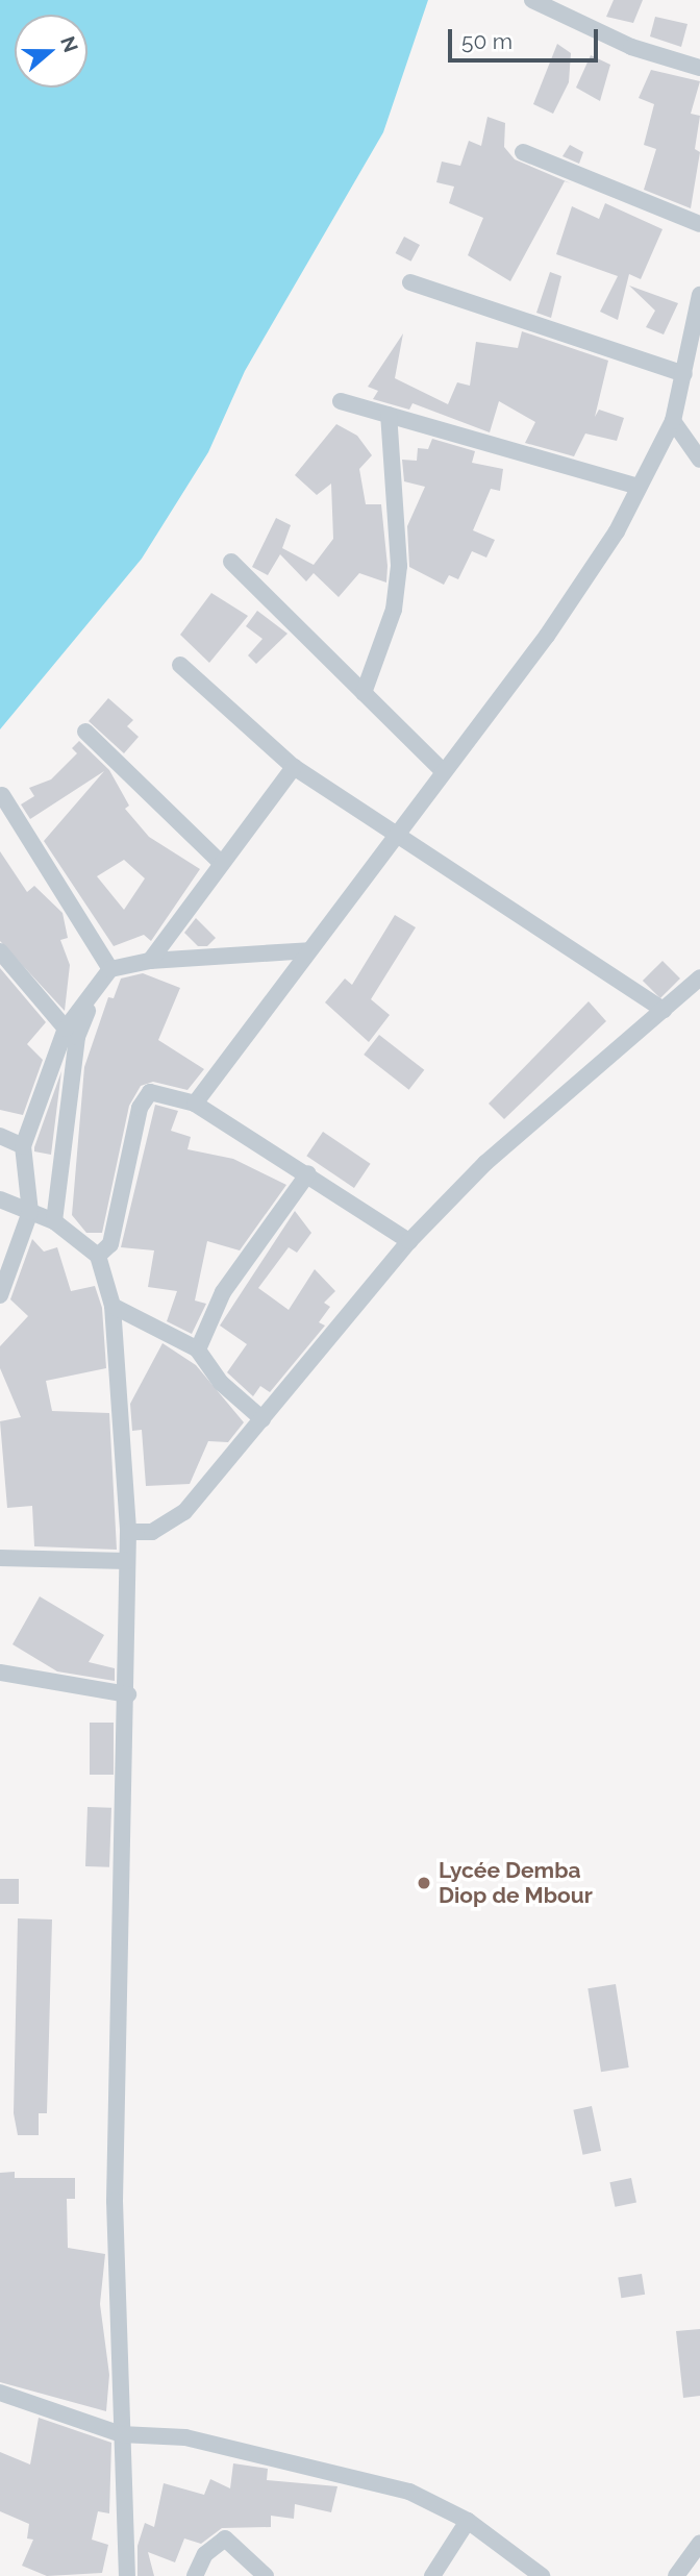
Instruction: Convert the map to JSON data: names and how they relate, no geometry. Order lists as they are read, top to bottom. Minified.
{"places":["Lycée Demba Diop de Mbour"],"scale_bar":"50 m","north":"right"}
